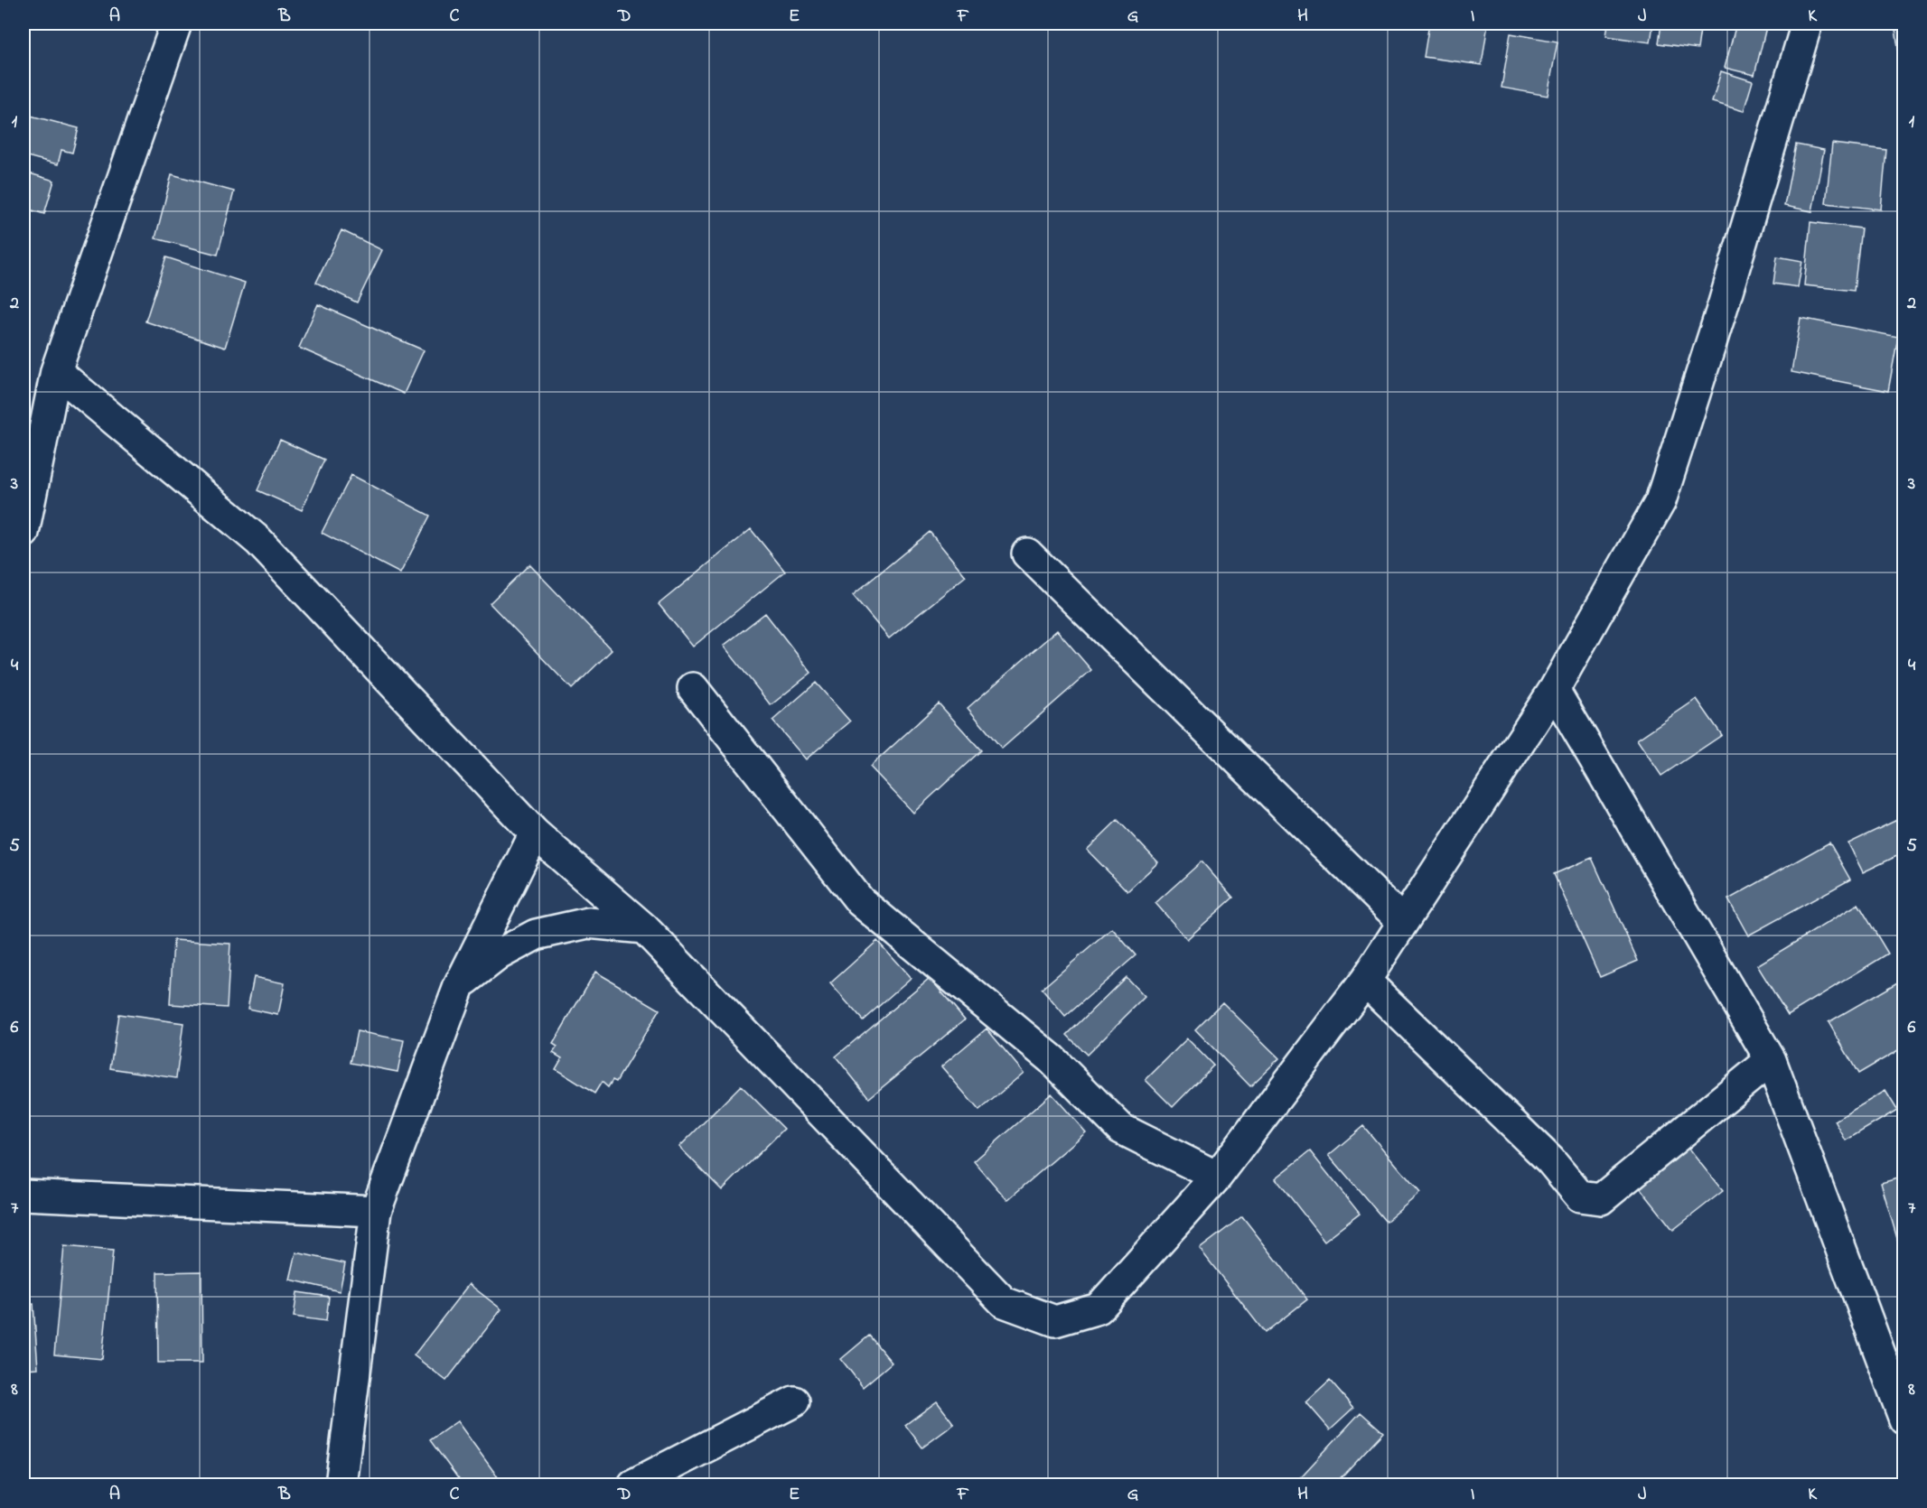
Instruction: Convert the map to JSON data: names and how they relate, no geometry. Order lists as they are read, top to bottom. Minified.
{"grid":{"columns":["A","B","C","D","E","F","G","H","I","J","K"],"rows":["1","2","3","4","5","6","7","8"]}}
